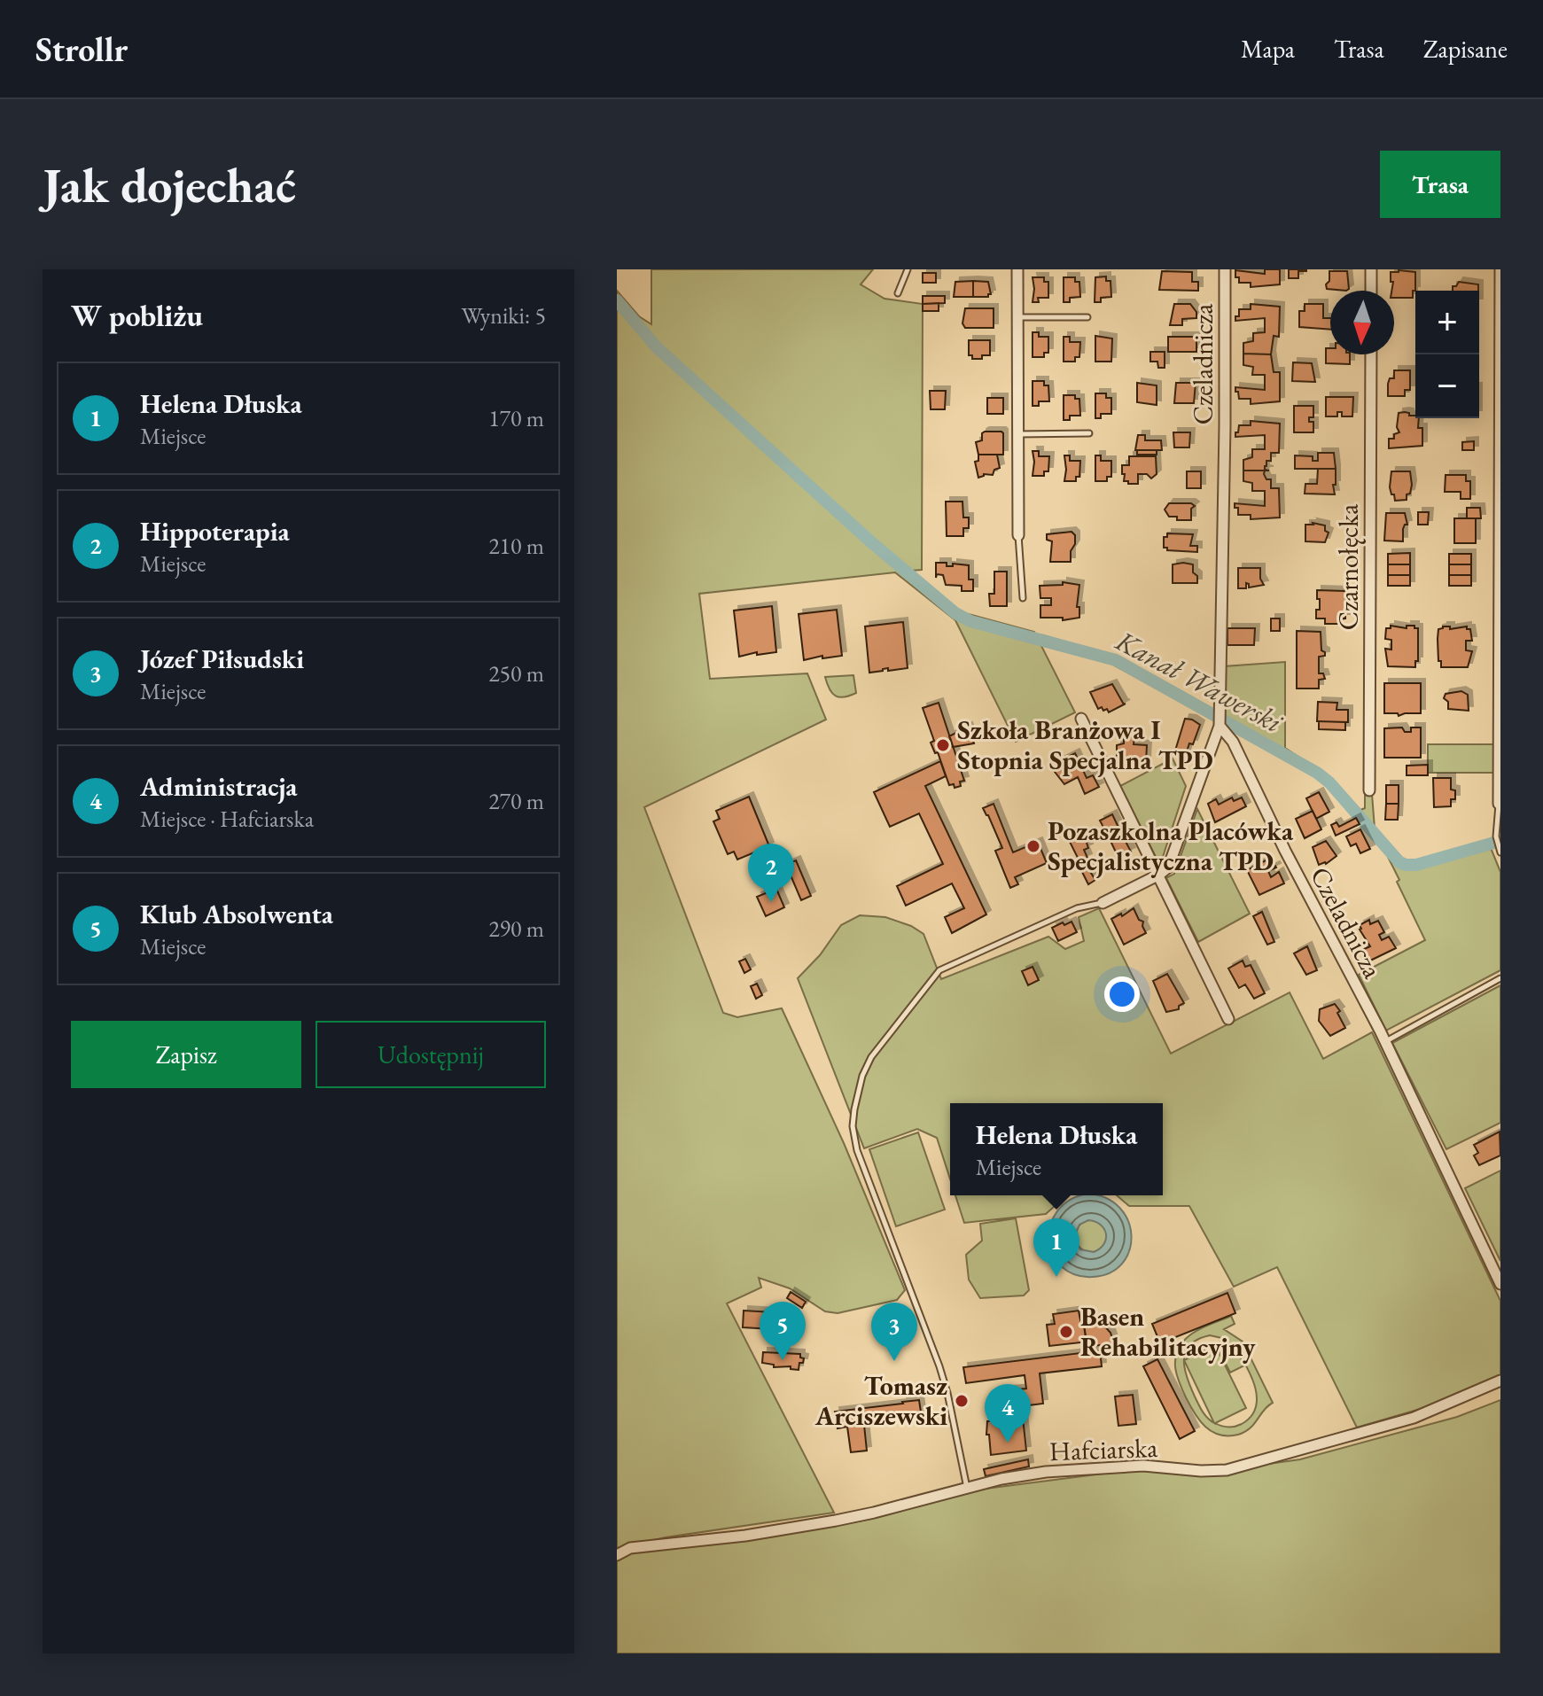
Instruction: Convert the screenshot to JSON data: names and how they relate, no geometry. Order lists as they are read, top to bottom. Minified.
{"streets":{"street":["Czeladnicza","Czarnołęcka","Hafciarska"]},"water":["Kanał Wawerski"],"places":["Szkoła Branżowa I Stopnia Specjalna TPD","Pozaszkolna Placówka Specjalistyczna TPD","Basen Rehabilitacyjny","Tomasz Arciszewski"],"north":"bottom","page":{"header":"Strollr","nav":["Mapa","Trasa","Zapisane"],"buttons":["Trasa",["Zapisz","Udostępnij"]],"title":"Jak dojechać","heading":["W pobliżu","Wyniki: 5"],"map_buttons":["+","−"],"list":[{"mark":"1","name":"Helena Dłuska","note":"Miejsce","value":"170 m"},{"mark":"2","name":"Hippoterapia","note":"Miejsce","value":"210 m"},{"mark":"3","name":"Józef Piłsudski","note":"Miejsce","value":"250 m"},{"mark":"4","name":"Administracja","note":"Miejsce · Hafciarska","value":"270 m"},{"mark":"5","name":"Klub Absolwenta","note":"Miejsce","value":"290 m"}],"pins":["2","1","5","3","4"],"popup":["Helena Dłuska","Miejsce"]}}
